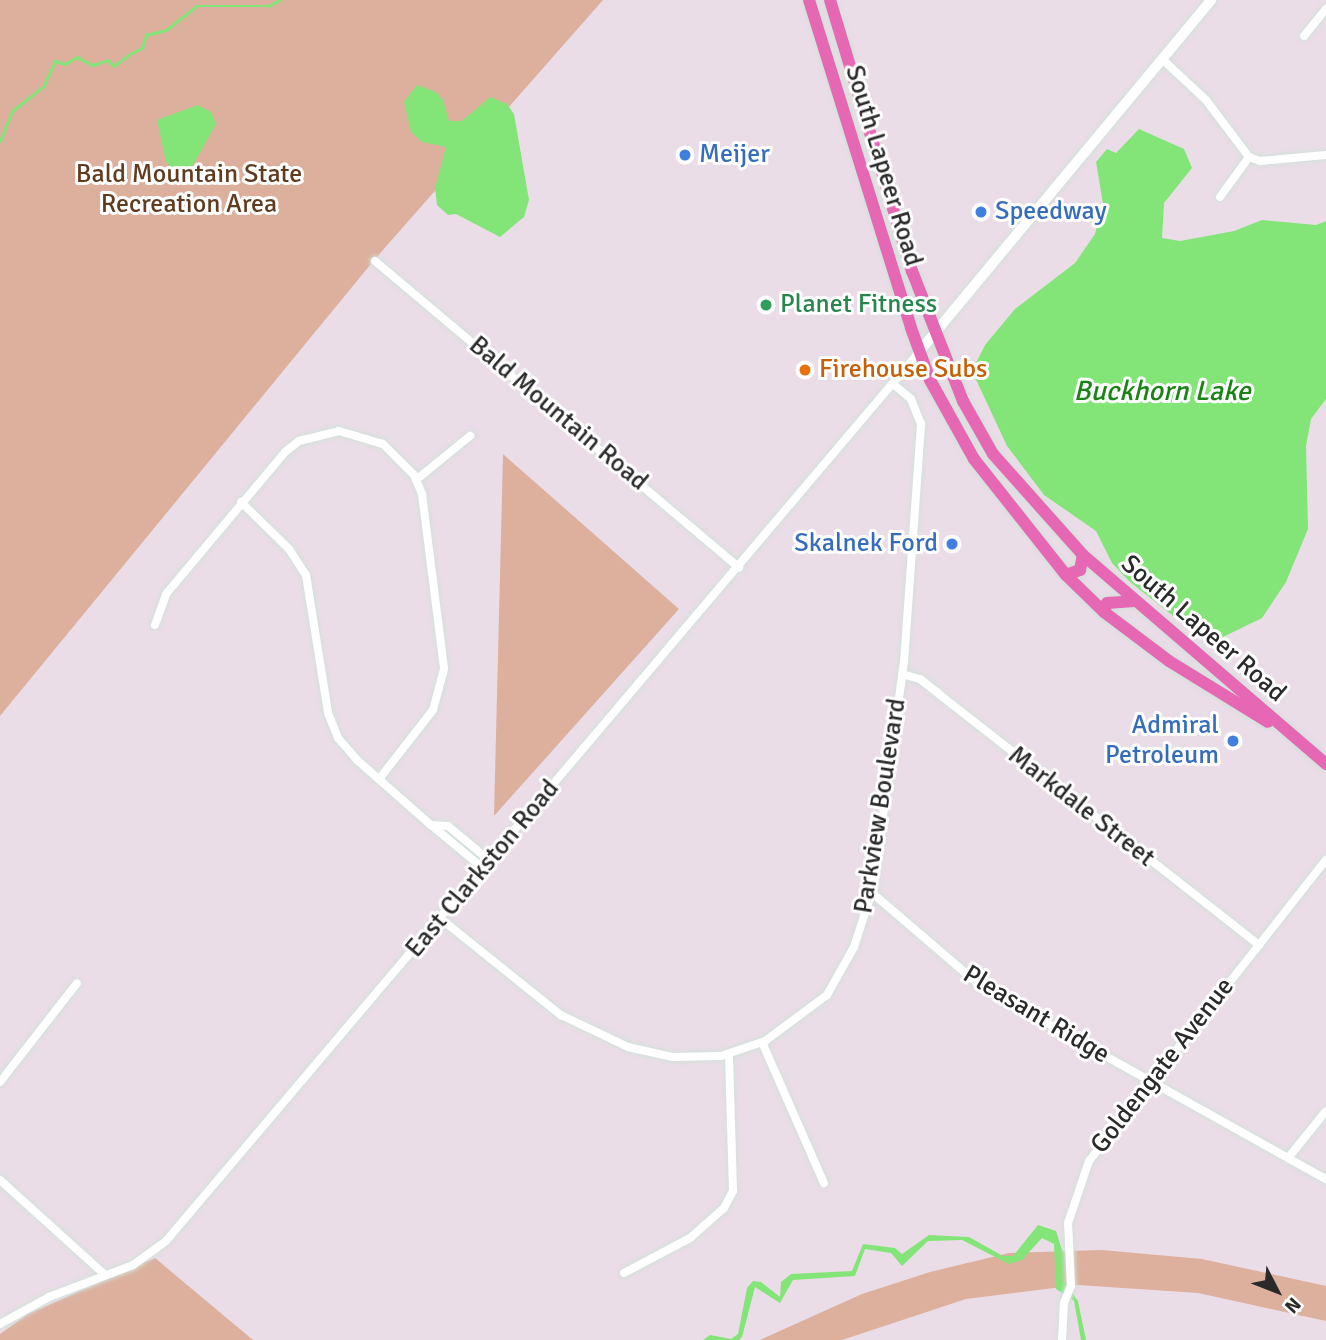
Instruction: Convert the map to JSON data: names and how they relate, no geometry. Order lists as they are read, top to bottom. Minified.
{"streets":{"main road":["South Lapeer Road"],"street":["Bald Mountain Road","Parkview Boulevard","Markdale Street","East Clarkston Road","Pleasant Ridge","Goldengate Avenue"]},"crossings":[["South Lapeer Road","East Clarkston Road"],["Bald Mountain Road","East Clarkston Road"],["Parkview Boulevard","Markdale Street"],["Parkview Boulevard","East Clarkston Road"],["Parkview Boulevard","Pleasant Ridge"],["Markdale Street","Goldengate Avenue"],["Pleasant Ridge","Goldengate Avenue"]],"water":["Buckhorn Lake"],"parks":["Bald Mountain State Recreation Area"],"places":["Meijer","Speedway","Planet Fitness","Firehouse Subs","Skalnek Ford","Admiral Petroleum"],"north":"bottom right"}
